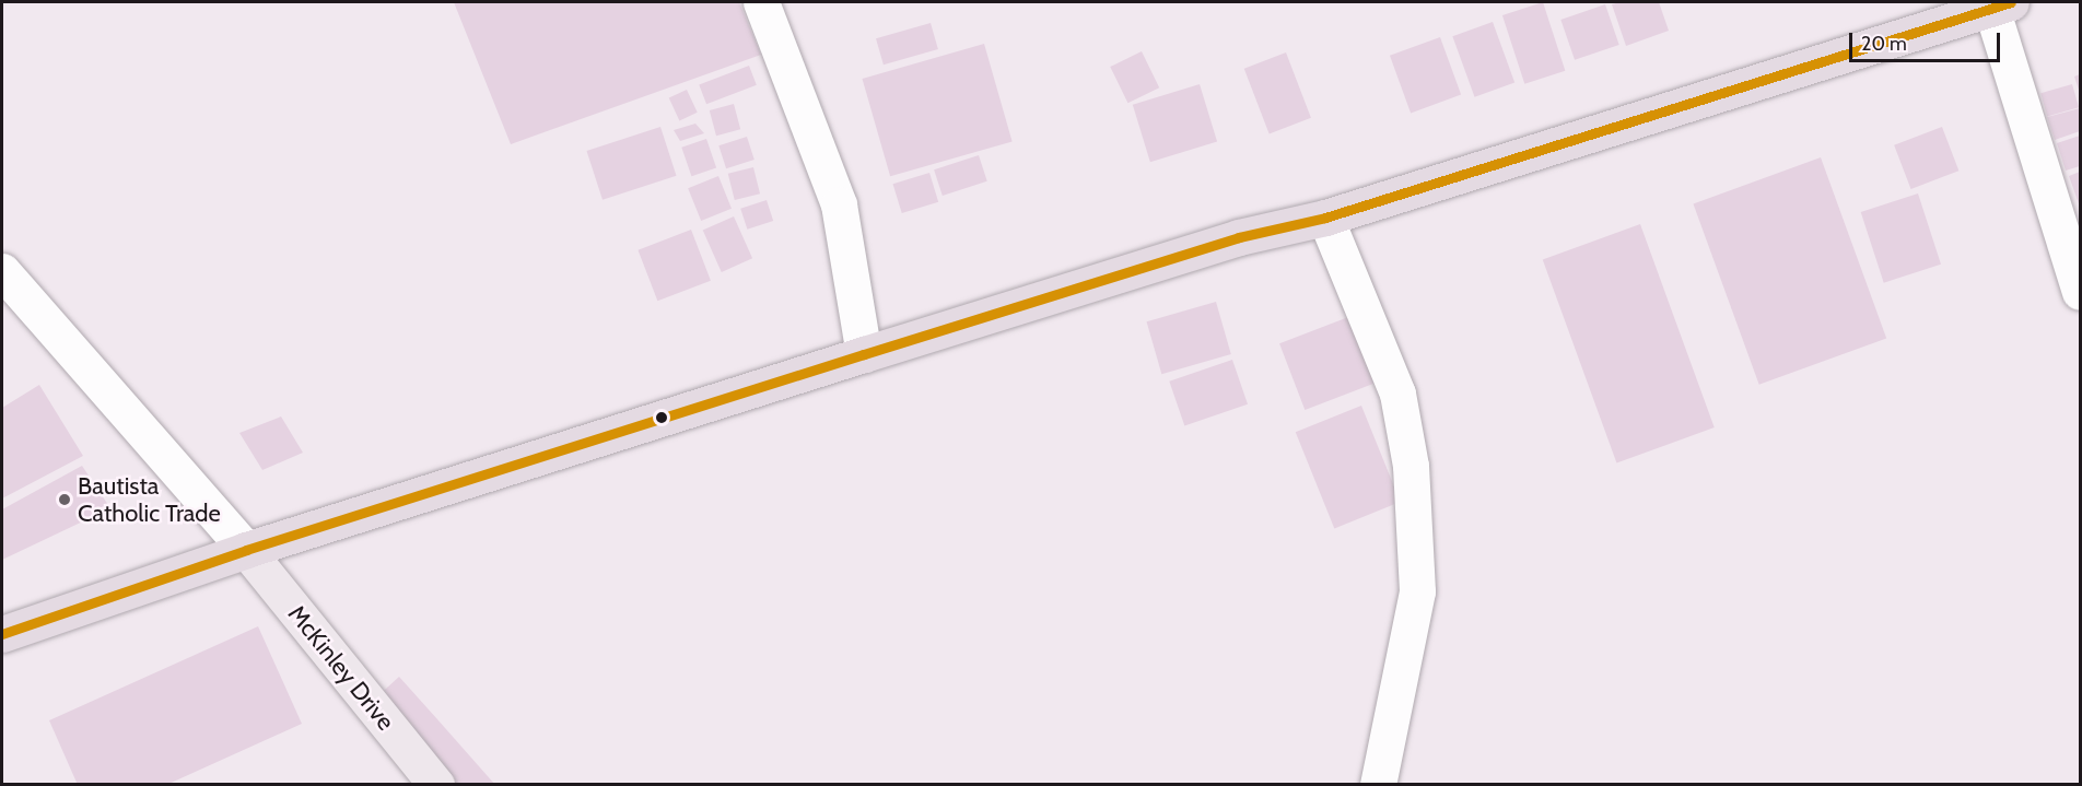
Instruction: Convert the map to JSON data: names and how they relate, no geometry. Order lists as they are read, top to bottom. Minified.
{"streets":{"main road":["McKinley Drive"]},"places":["Bautista Catholic Trade"],"scale_bar":"20 m"}
